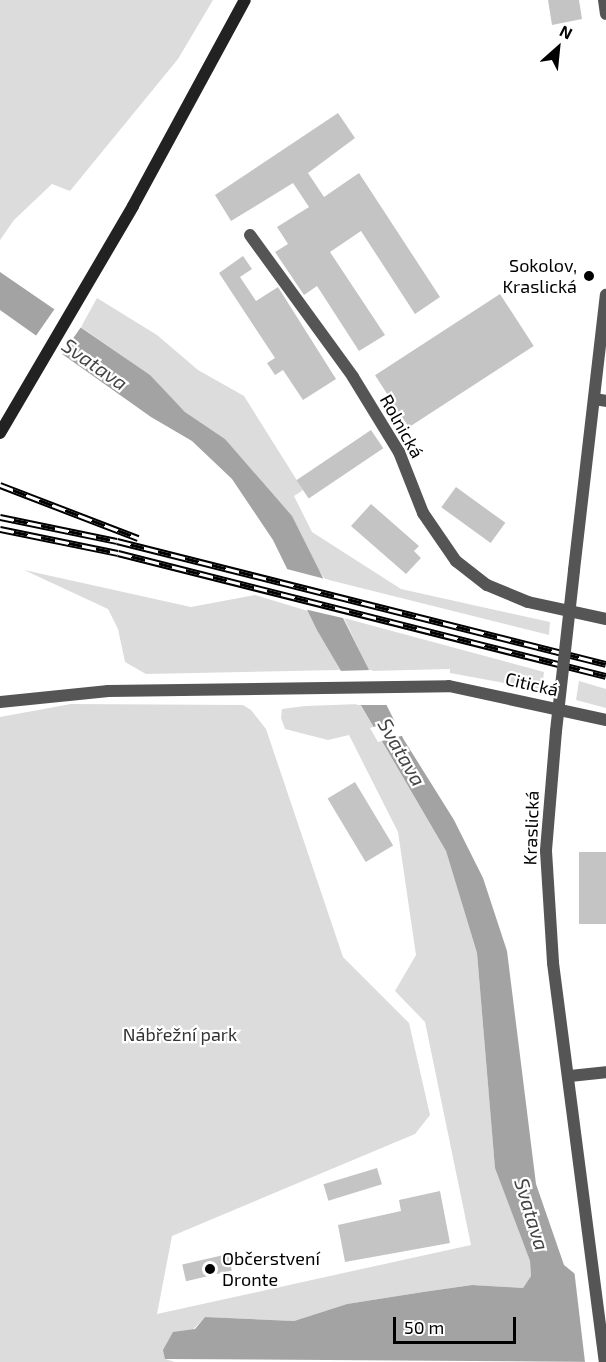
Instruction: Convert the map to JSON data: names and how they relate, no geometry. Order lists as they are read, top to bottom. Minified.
{"streets":{"street":["Rolnická","Citická","Kraslická"]},"water":["Svatava"],"parks":["Nábřežní park"],"places":["Sokolov, Kraslická","Občerstvení Dronte"],"scale_bar":"50 m","north":"top right"}
